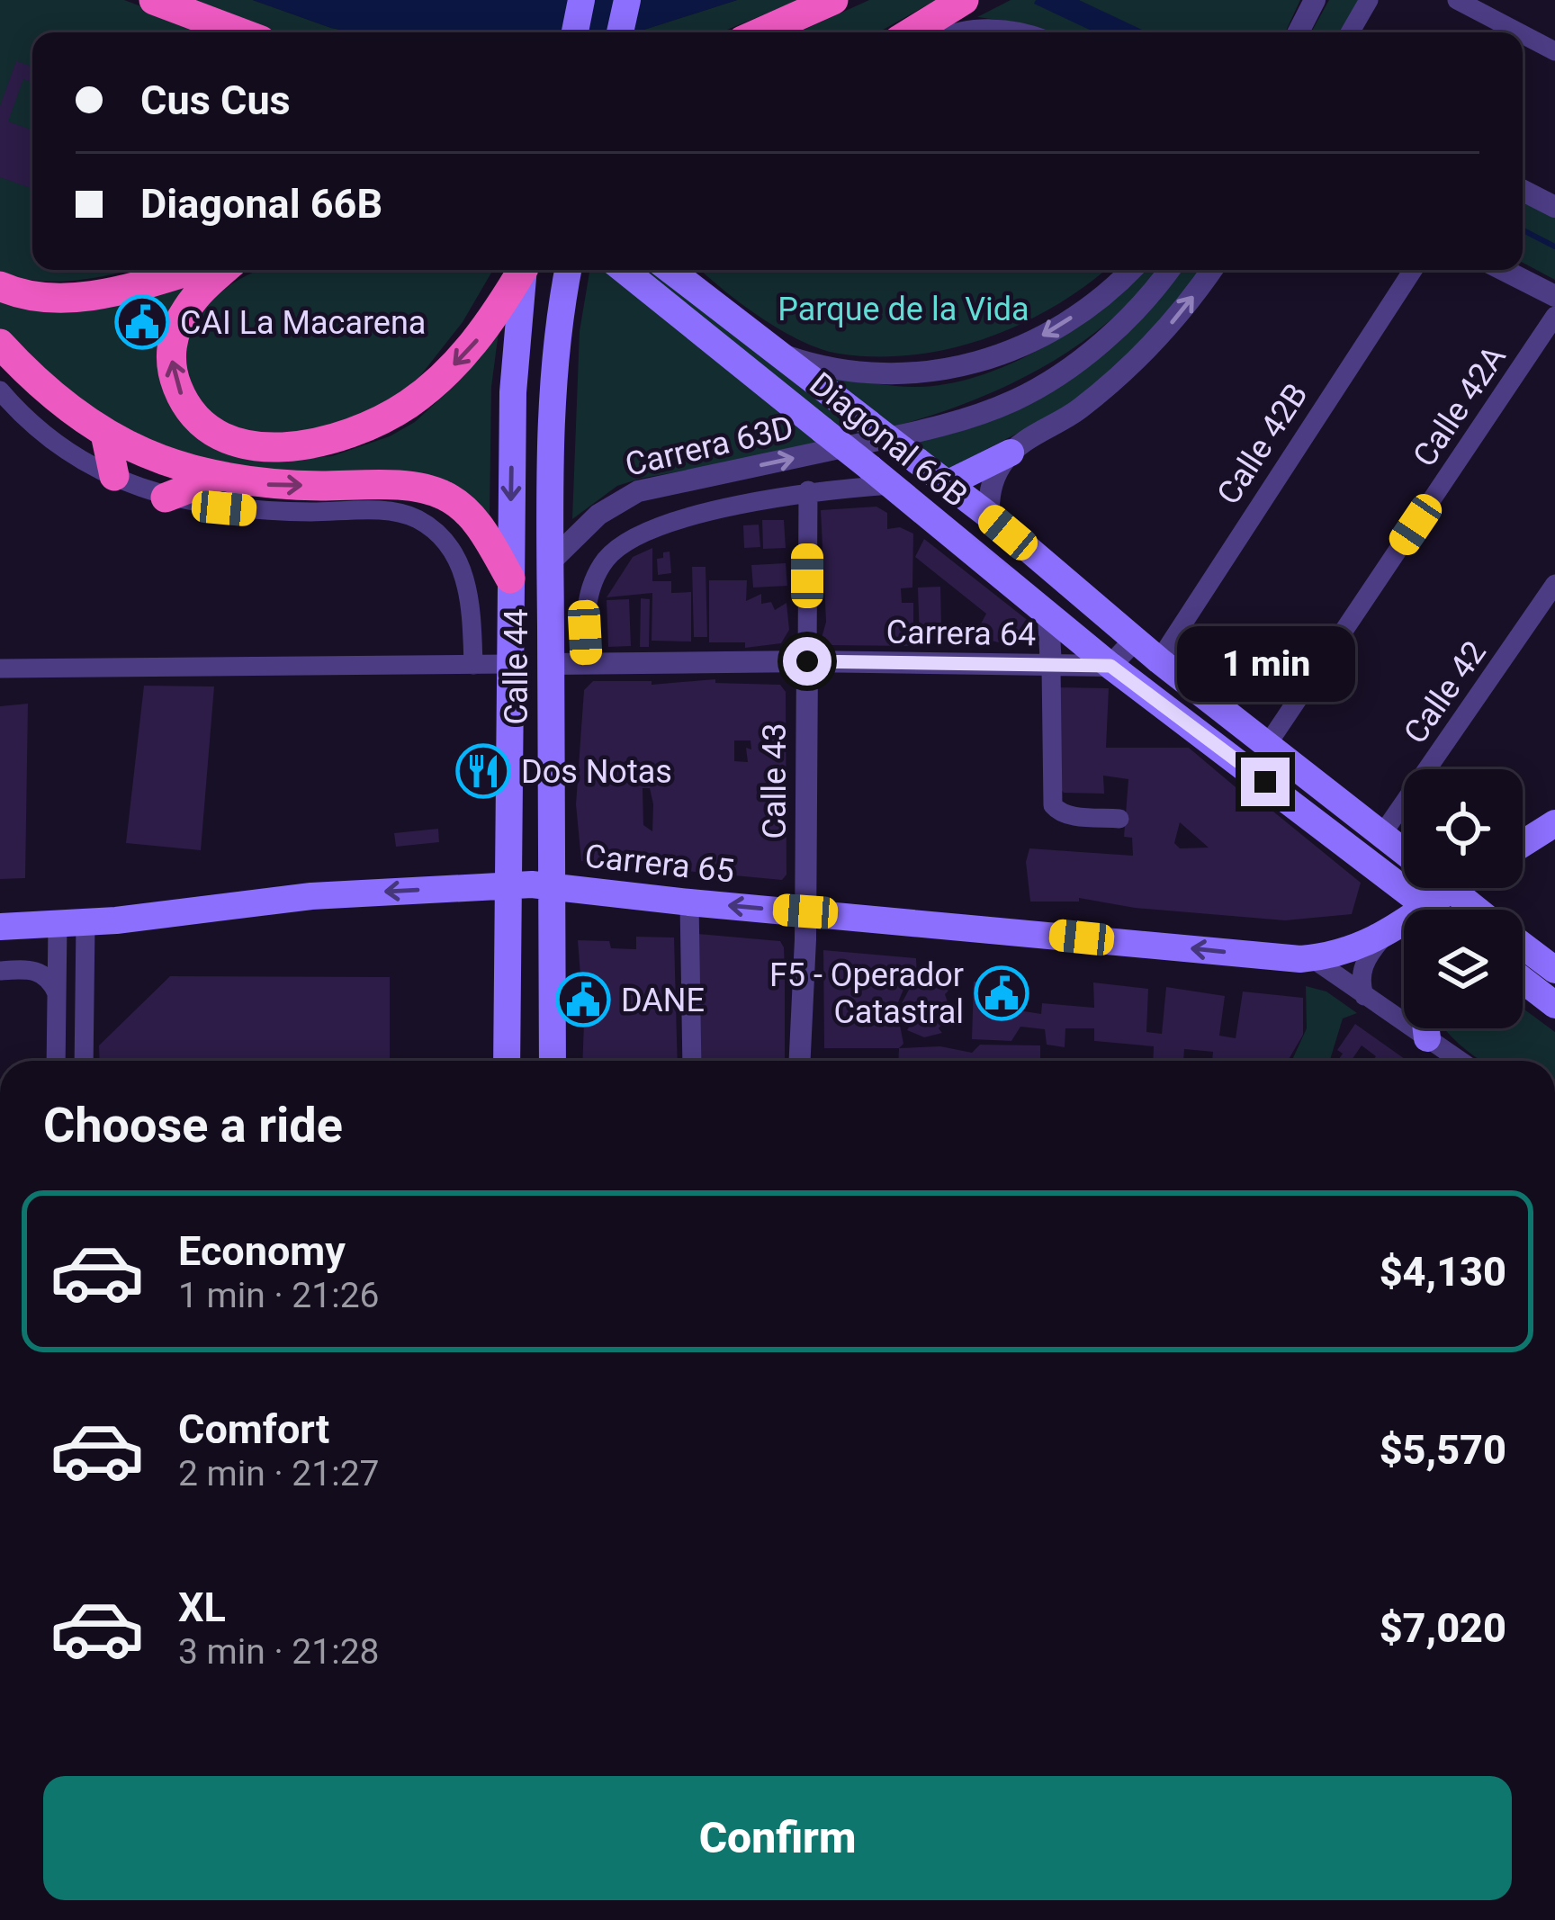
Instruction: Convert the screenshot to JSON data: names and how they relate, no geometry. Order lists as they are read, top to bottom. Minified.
{"streets":{"main road":["Diagonal 66B","Calle 44","Carrera 65"],"street":["Calle 42A","Calle 42B","Carrera 63D","Carrera 64","Calle 42","Calle 43"]},"crossings":[["Calle 42A","Diagonal 66B"],["Diagonal 66B","Calle 42B"],["Diagonal 66B","Carrera 63D"],["Diagonal 66B","Carrera 64"],["Diagonal 66B","Calle 42"],["Diagonal 66B","Carrera 65"],["Carrera 63D","Carrera 64"],["Carrera 63D","Calle 44"],["Carrera 63D","Calle 43"],["Carrera 64","Calle 44"],["Carrera 64","Calle 43"],["Calle 44","Carrera 65"],["Calle 43","Carrera 65"]],"one_way":["Carrera 65"],"parks":["Parque de la Vida"],"places":{"public building":["CAI La Macarena","F5 - Operador Catastral","DANE"],"restaurant":["Dos Notas"]},"page":{"banner":["Cus Cus","Diagonal 66B"],"bubble":"1 min","heading":"Choose a ride","list":[{"name":"Economy","note":"1 min · 21:26","value":"$4,130"},{"name":"Comfort","note":"2 min · 21:27","value":"$5,570"},{"name":"XL","note":"3 min · 21:28","value":"$7,020"}],"buttons":"Confirm"}}
